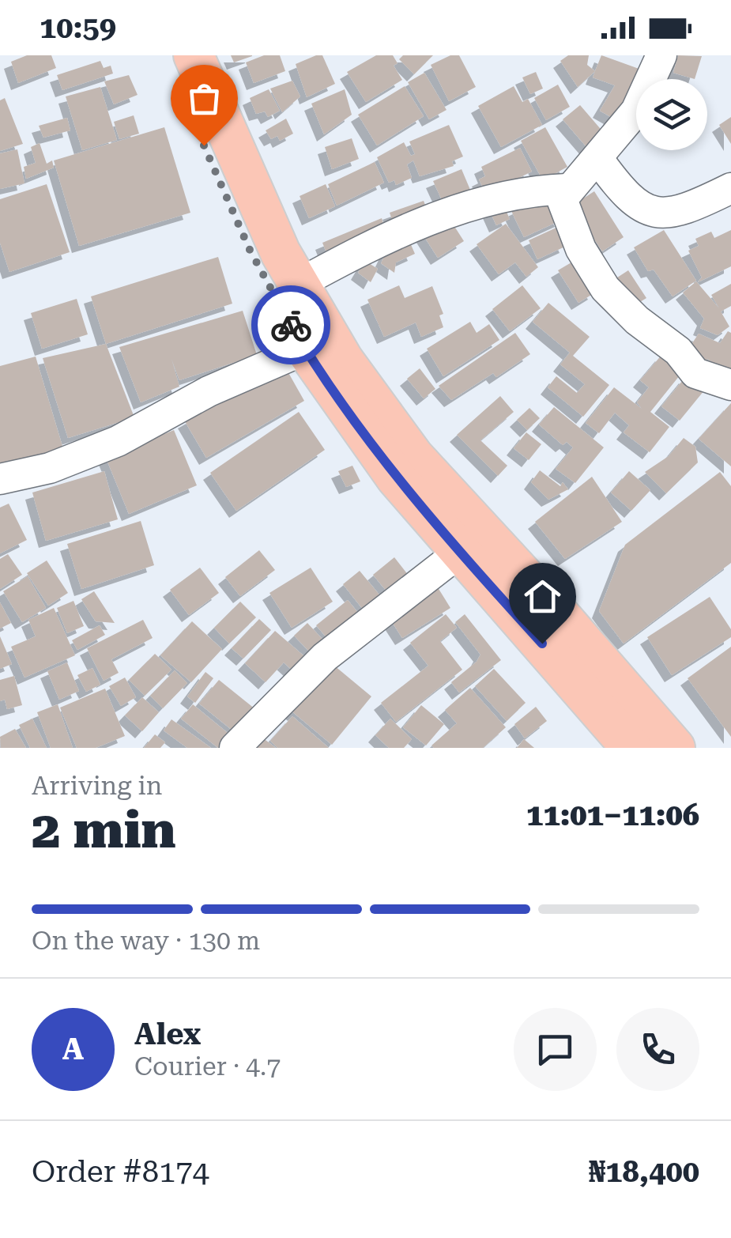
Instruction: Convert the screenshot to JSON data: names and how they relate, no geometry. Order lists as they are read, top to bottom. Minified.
{"page":{"status":"10:59","heading":["2 min","Arriving in","11:01–11:06"],"panel":["Alex","Courier · 4.7","Order #8174","₦18,400"],"bar":"On the way · 130 m","round":"A"}}
